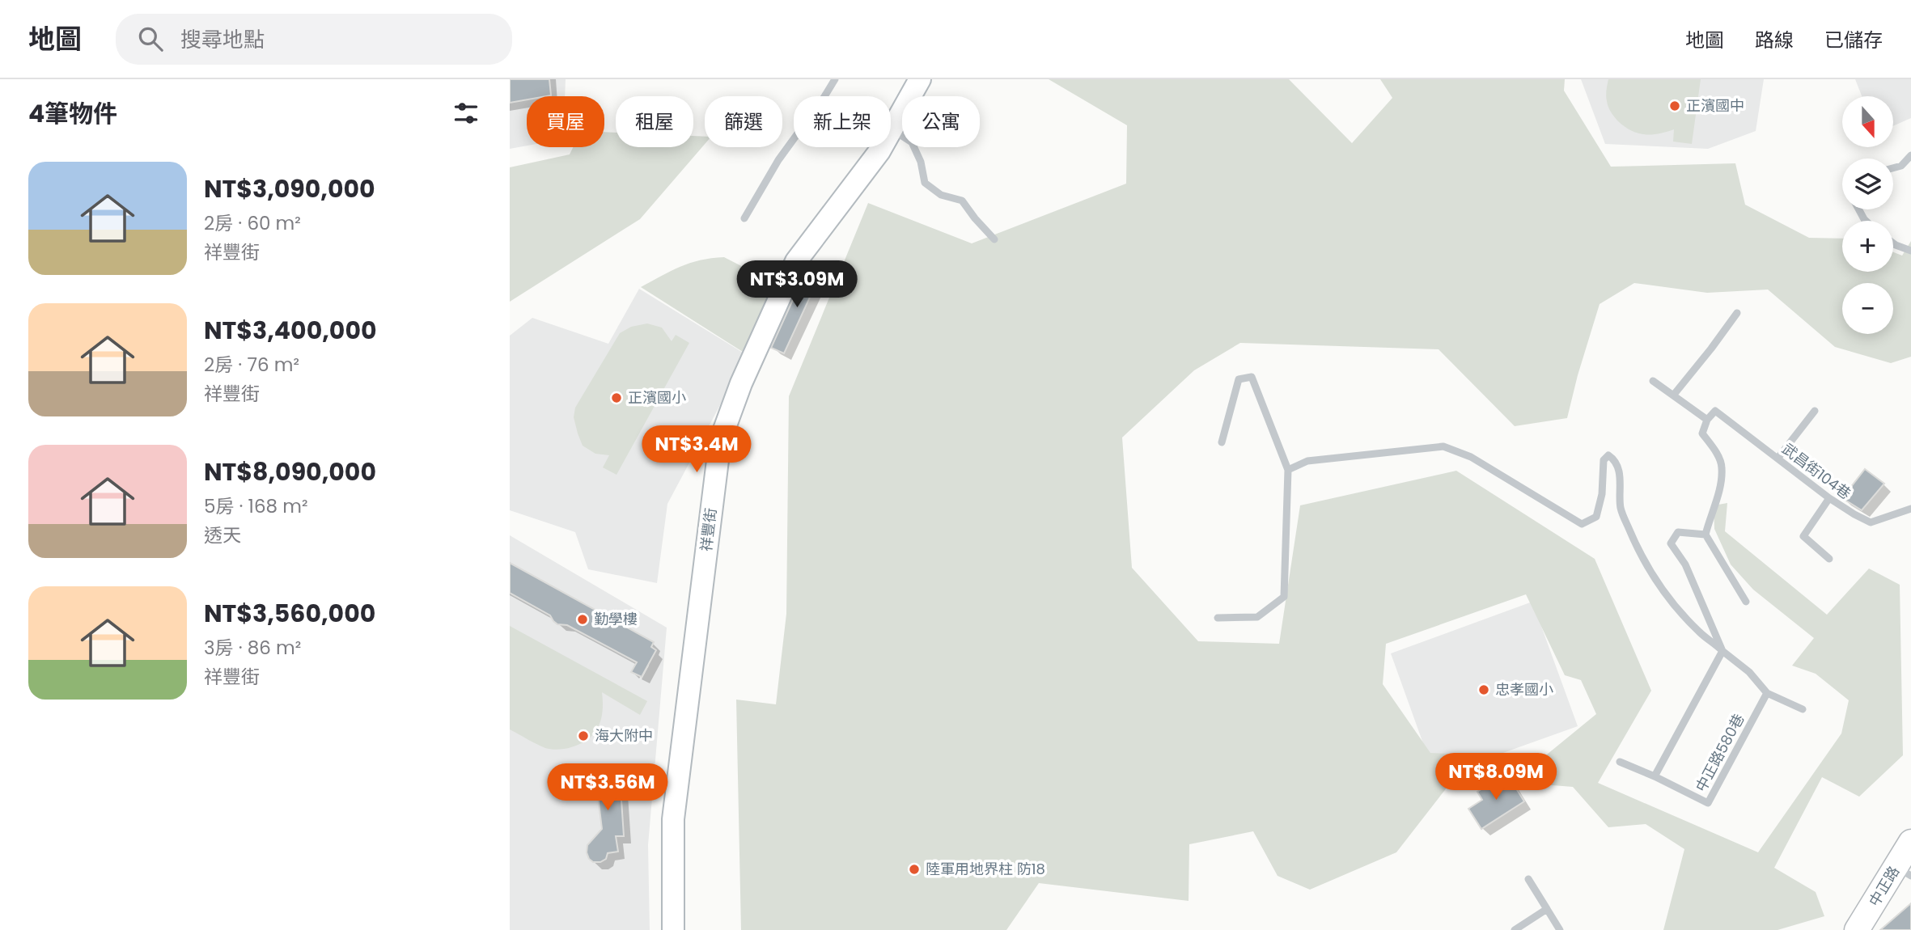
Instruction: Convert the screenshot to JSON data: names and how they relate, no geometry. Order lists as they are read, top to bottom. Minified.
{"streets":{"main road":["中正路"],"street":["祥豐街"],"lane":["武昌街104巷","中正路580巷"]},"places":["正濱國中","正濱國小","勤學樓","忠孝國小","海大附中","陸軍用地界柱 防18"],"north":"bottom","page":{"header":"地圖","search":"搜尋地點","nav":["地圖","路線","已儲存"],"heading":"4筆物件","map_buttons":["+","−"],"chip":["買屋","租屋","篩選","新上架","公寓"],"list":[{"name":"NT$3,090,000","note":"2房 · 60 m² · 祥豐街"},{"name":"NT$3,400,000","note":"2房 · 76 m² · 祥豐街"},{"name":"NT$8,090,000","note":"5房 · 168 m² · 透天"},{"name":"NT$3,560,000","note":"3房 · 86 m² · 祥豐街"}],"price":["NT$3.09M","NT$3.4M","NT$8.09M","NT$3.56M"]}}
